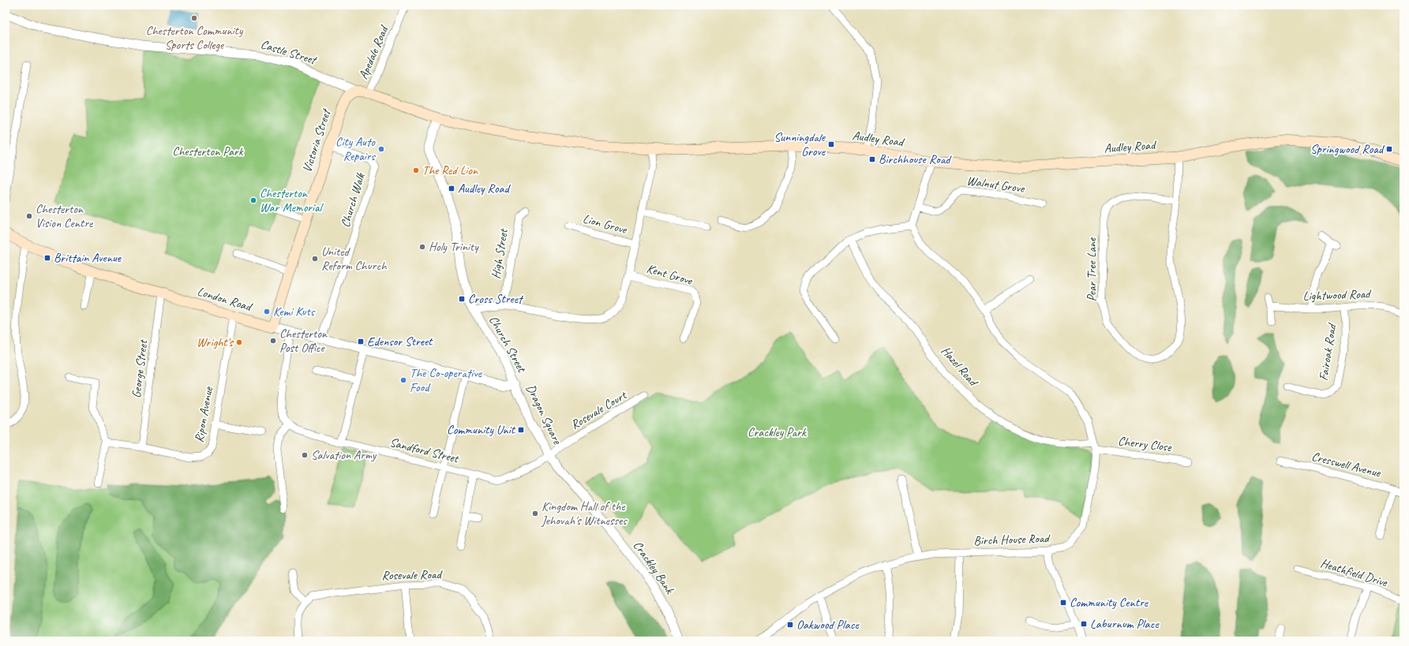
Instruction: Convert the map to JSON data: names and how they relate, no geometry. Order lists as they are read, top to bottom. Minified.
{"streets":{"main road":["Audley Road","Victoria Street","London Road"],"street":["Castle Street","Apedale Road","Walnut Grove","Church Walk","Lion Grove","High Street","Pear Tree Lane","Kent Grove","Lightwood Road","Church Street","Fairoak Road","Hazel Road","George Street","Rosevale Court","Dragon Square","Ripon Avenue","Cherry Close","Sandford Street","Cresswell Avenue","Birch House Road","Crackley Bank","Heathfield Drive","Rosevale Road"]},"crossings":[["Castle Street","Victoria Street"],["Apedale Road","Audley Road"],["Audley Road","Pear Tree Lane"],["Audley Road","Church Street"],["Victoria Street","Church Walk"],["Victoria Street","London Road"],["Church Walk","London Road"],["Lightwood Road","Fairoak Road"],["London Road","Church Street"],["London Road","George Street"],["London Road","Dragon Square"],["London Road","Ripon Avenue"],["Church Street","Dragon Square"],["Hazel Road","Cherry Close"],["Hazel Road","Birch House Road"],["George Street","Ripon Avenue"],["Rosevale Court","Dragon Square"],["Rosevale Court","Sandford Street"],["Rosevale Court","Crackley Bank"],["Dragon Square","Sandford Street"],["Dragon Square","Crackley Bank"],["Cherry Close","Birch House Road"],["Sandford Street","Crackley Bank"]],"parks":["Chesterton Park","Crackley Park"],"places":{"other":["Chesterton Community Sports College","City Auto Repairs","The Red Lion","Chesterton War Memorial","Chesterton Vision Centre","Holy Trinity","United Reform Church","Kemi Kuts","Chesterton Post Office","Wright's","The Co-operative Food","Salvation Army","Kingdom Hall of the Jehovah's Witnesses"],"transit":["Sunningdale Grove","Springwood Road","Birchhouse Road","Audley Road","Brittain Avenue","Cross Street","Edensor Street","Community Unit","Community Centre","Laburnum Place","Oakwood Place"]}}
